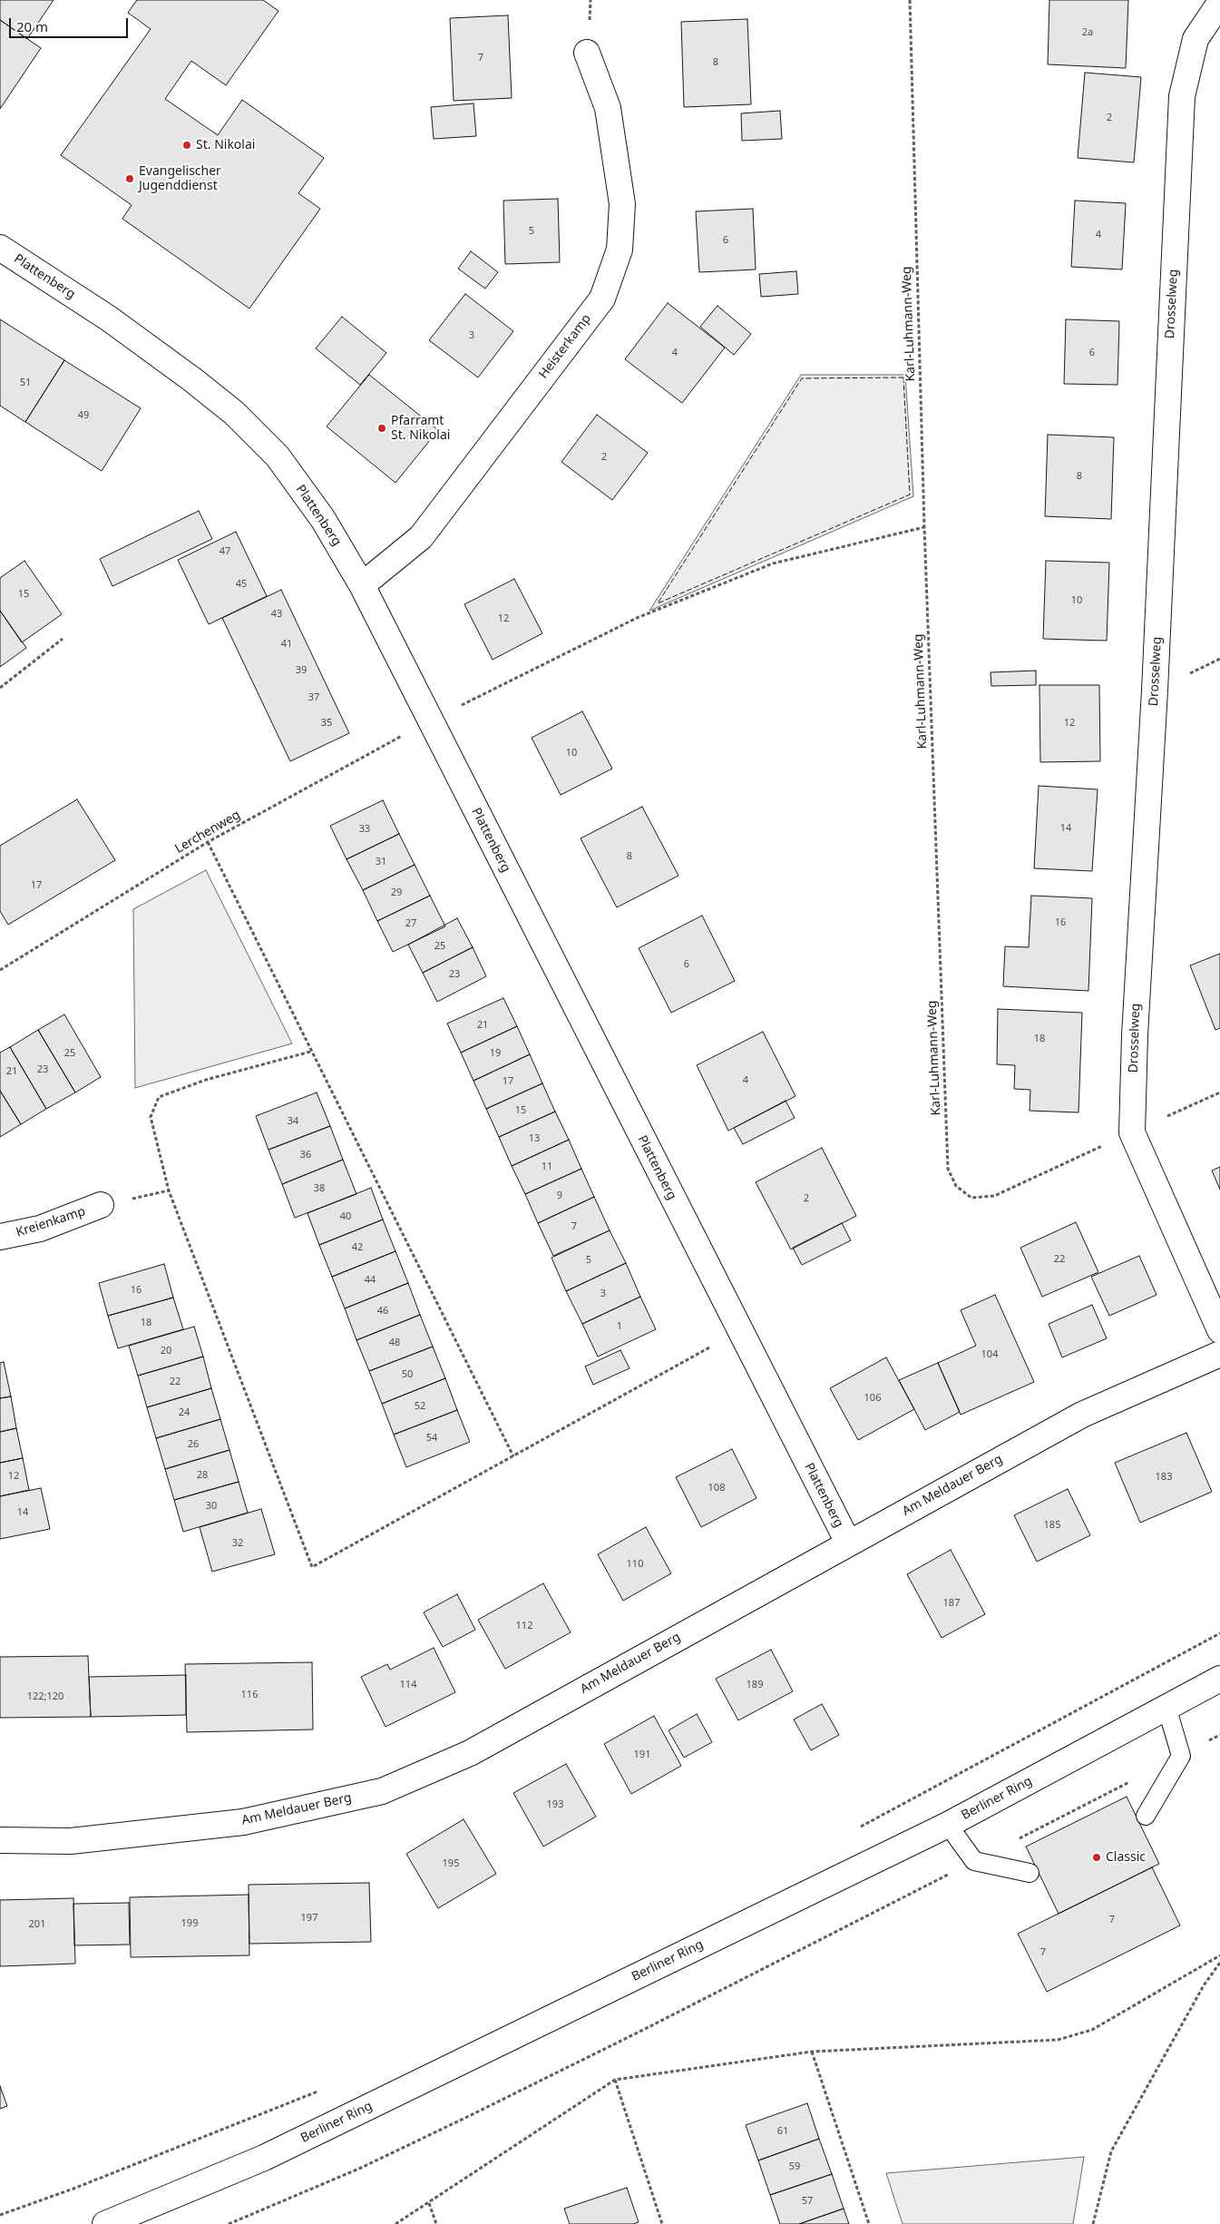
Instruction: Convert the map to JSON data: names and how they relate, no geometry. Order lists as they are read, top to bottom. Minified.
{"streets":{"street":["Plattenberg","Drosselweg","Heisterkamp","Kreienkamp","Am Meldauer Berg","Berliner Ring"],"path":["Karl-Luhmann-Weg","Lerchenweg"]},"crossings":[["Plattenberg","Heisterkamp"],["Plattenberg","Lerchenweg"],["Plattenberg","Am Meldauer Berg"],["Drosselweg","Karl-Luhmann-Weg"],["Karl-Luhmann-Weg","Lerchenweg"]],"places":["St. Nikolai","Evangelischer Jugenddienst","Pfarramt St. Nikolai","Classic"],"house_numbers":["2a","7","8","2","5","4","6","3","4","6","51","49","2","8","47","45","15","10","43","12","41","39","37","35","12","10","14","33","8","31","17","29","16","27","25","6","23","21","18","25","19","23","21","4","17","15","34","13","36","11","38","9","2","40","7","42","22","5","44","16","3","46","18","1","48","20","104","50","22","106","52","24","54","26","28","12","183","108","30","14","185","32","110","187","112","114","189","116","122;120","191","193","195","197","7","199","201","7","61","59","57"],"scale_bar":"20 m"}
